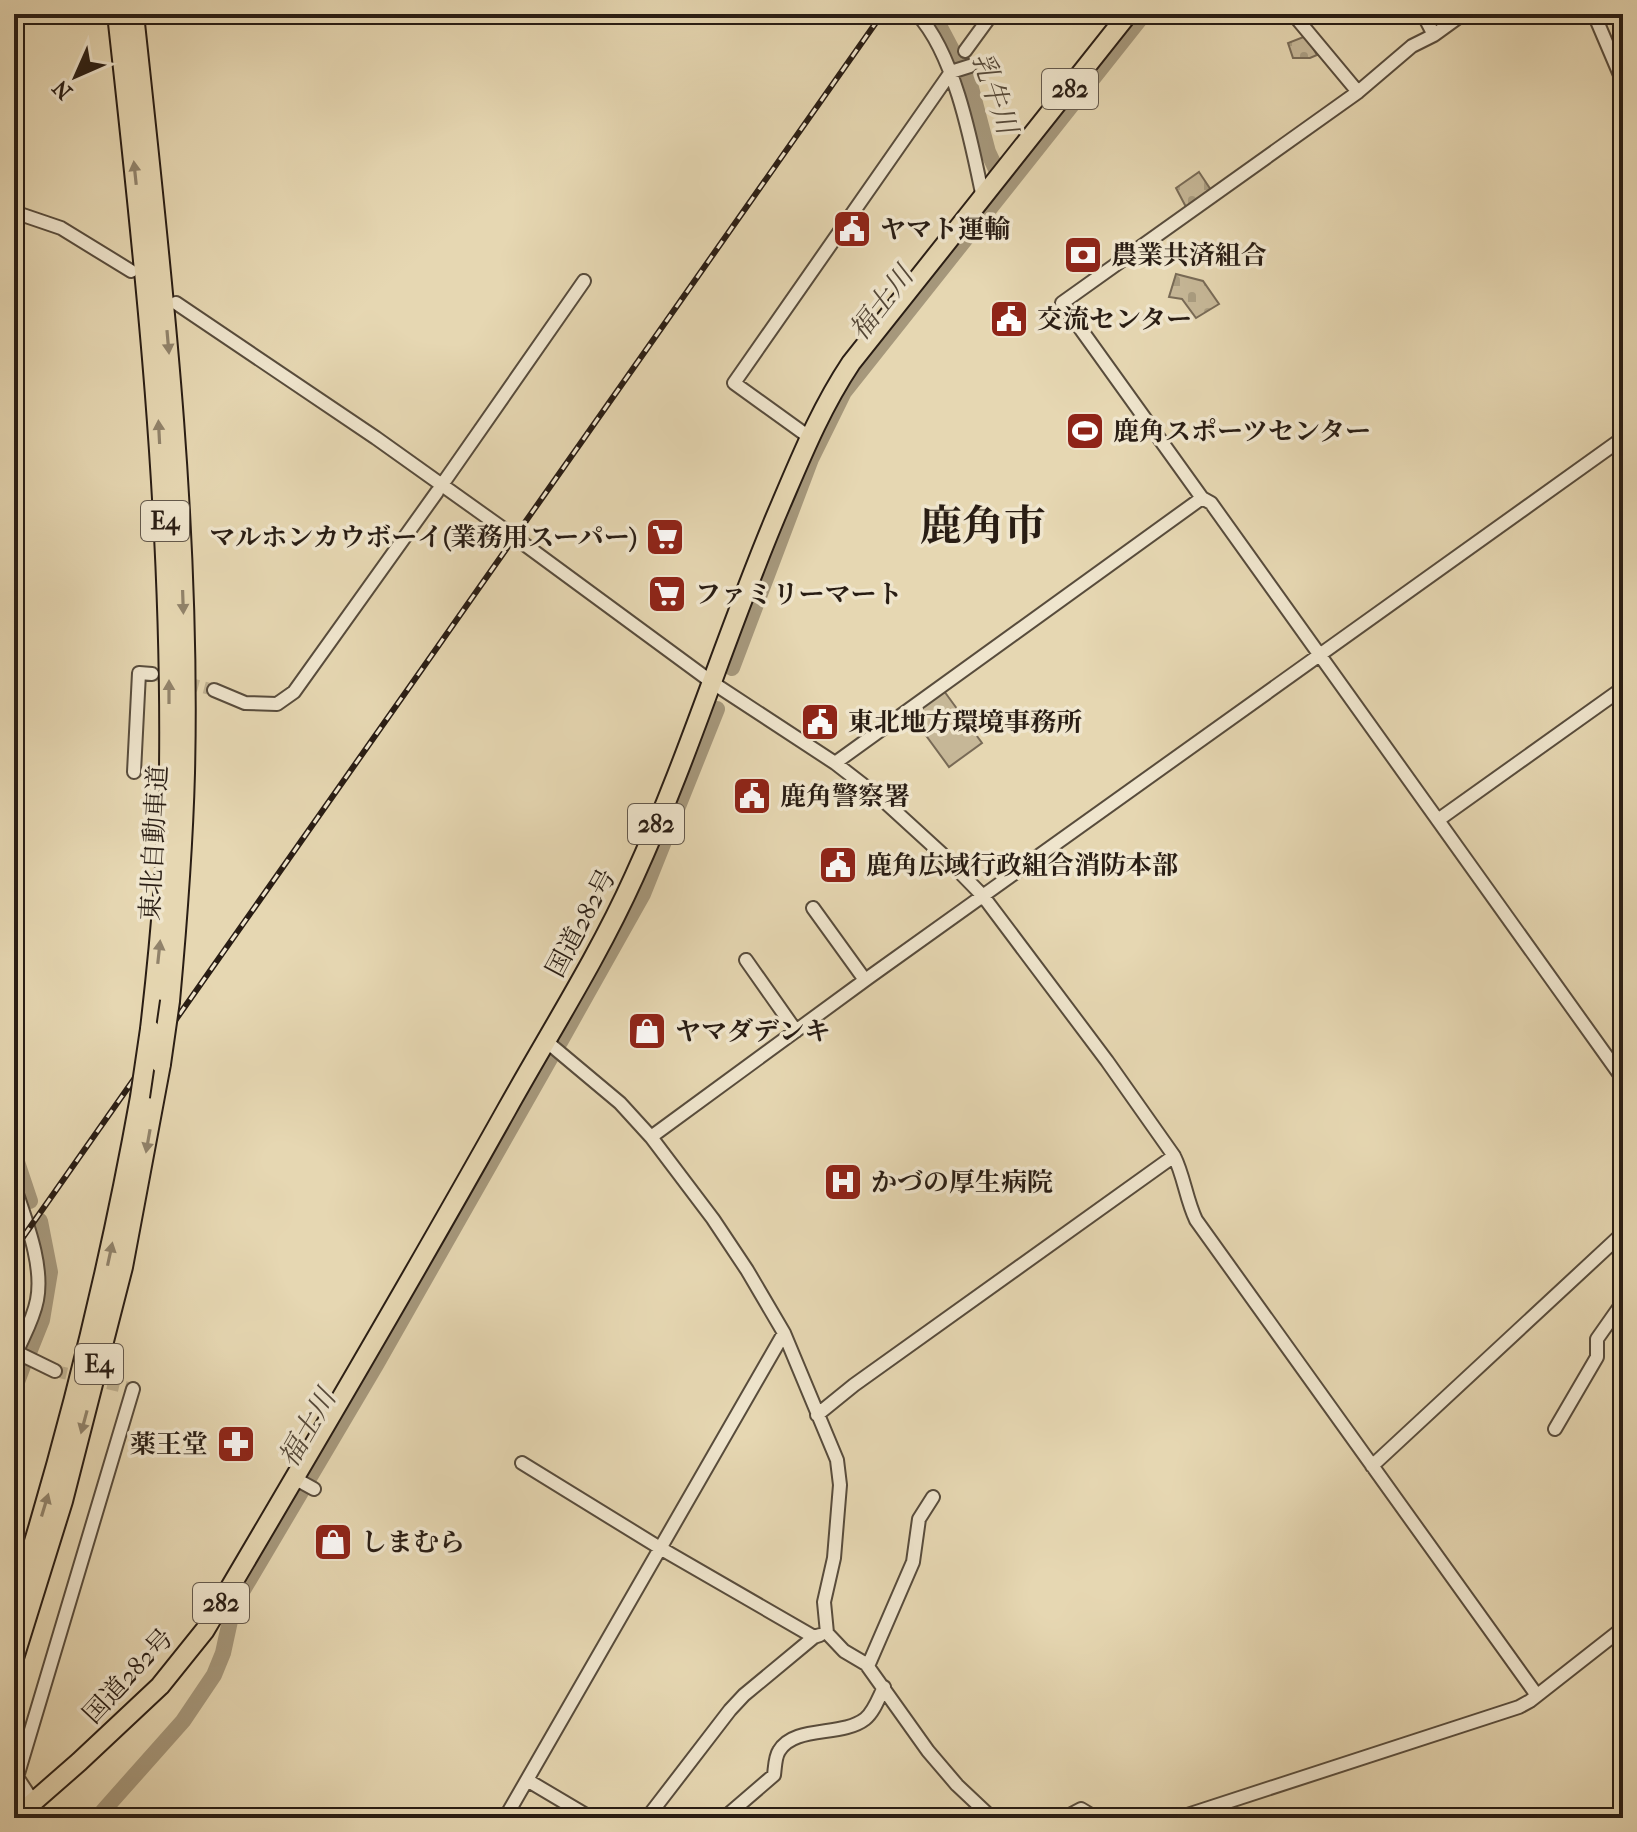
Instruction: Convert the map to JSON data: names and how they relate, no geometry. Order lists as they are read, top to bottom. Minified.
{"streets":{"highway":["282","E4","東北自動車道","国道282号"]},"districts":["鹿角市"],"water":["乳牛川","福士川"],"places":{"public building":["ヤマト運輸","交流センター","東北地方環境事務所","鹿角警察署","鹿角広域行政組合消防本部"],"bank":["農業共済組合"],"sports":["鹿角スポーツセンター"],"supermarket":["マルホンカウボーイ(業務用スーパー)","ファミリーマート"],"shop":["ヤマダデンキ","しまむら"],"hospital":["かづの厚生病院"],"pharmacy":["薬王堂"]},"north":"bottom left"}
